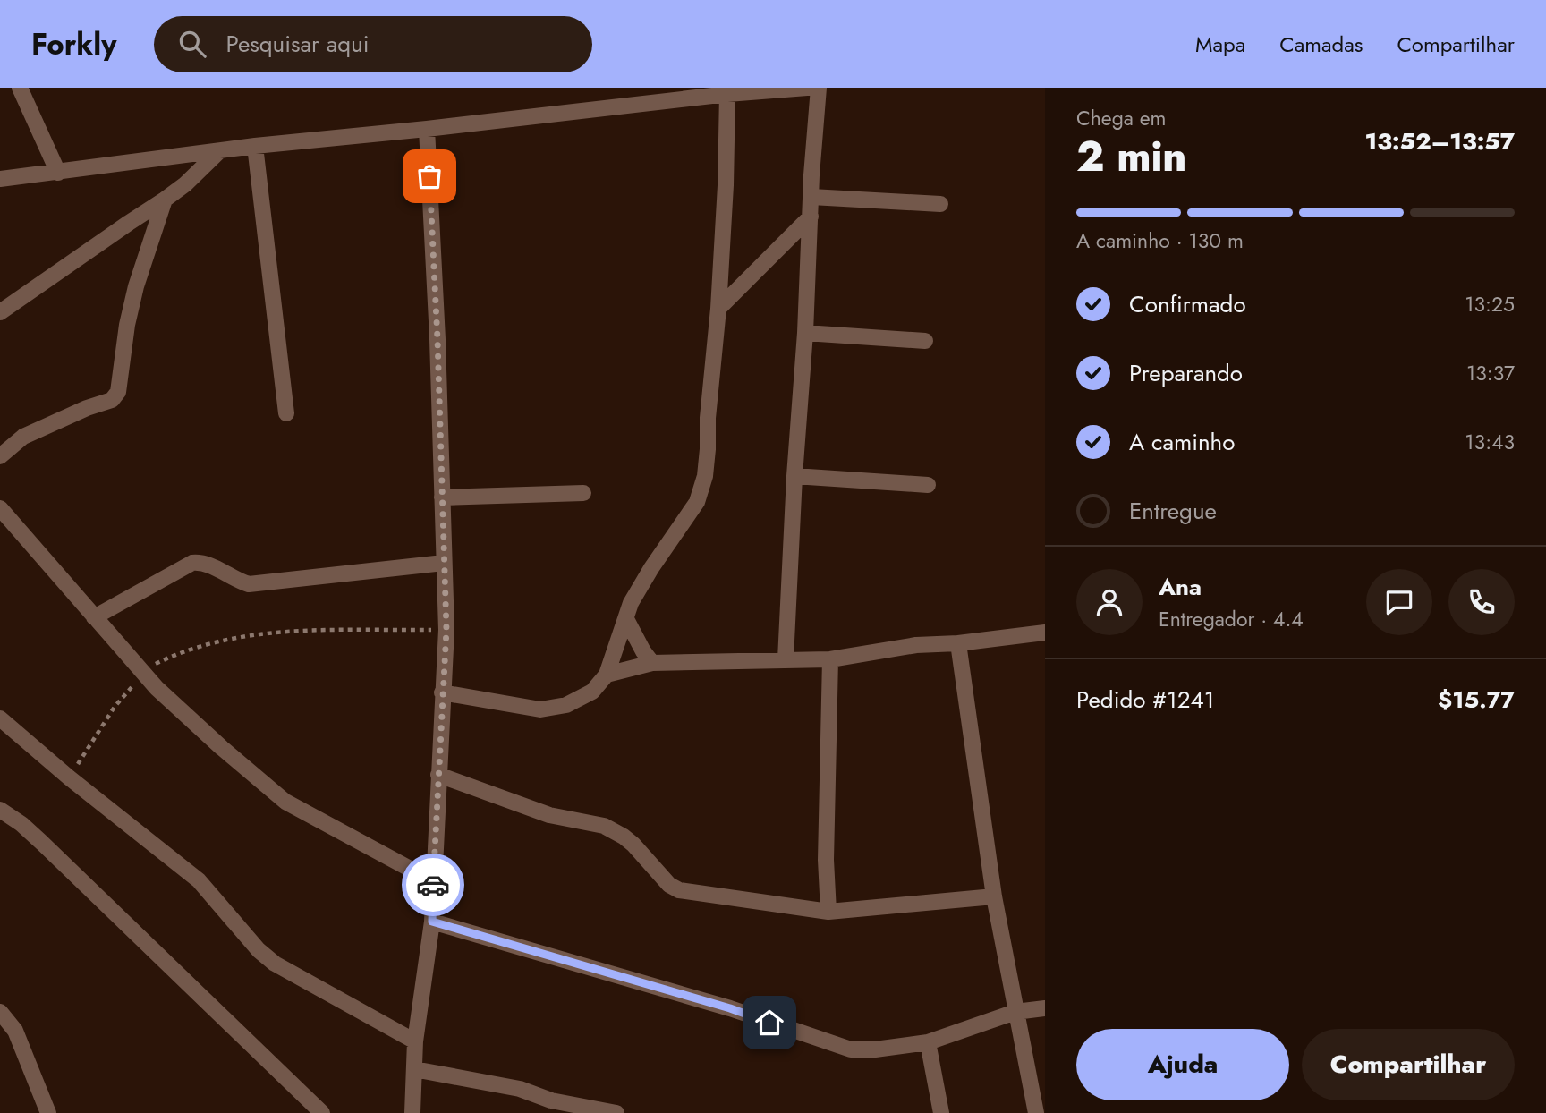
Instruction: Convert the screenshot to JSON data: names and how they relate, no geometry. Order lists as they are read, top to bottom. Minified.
{"page":{"header":"Forkly","search":"Pesquisar aqui","nav":["Mapa","Camadas","Compartilhar"],"heading":["2 min","Chega em","13:52–13:57"],"panel":["Ana","Entregador · 4.4","Pedido #1241","$15.77"],"bar":"A caminho · 130 m","list":[["Confirmado","13:25"],["Preparando","13:37"],["A caminho","13:43"],"Entregue"],"buttons":["Ajuda","Compartilhar"]}}
